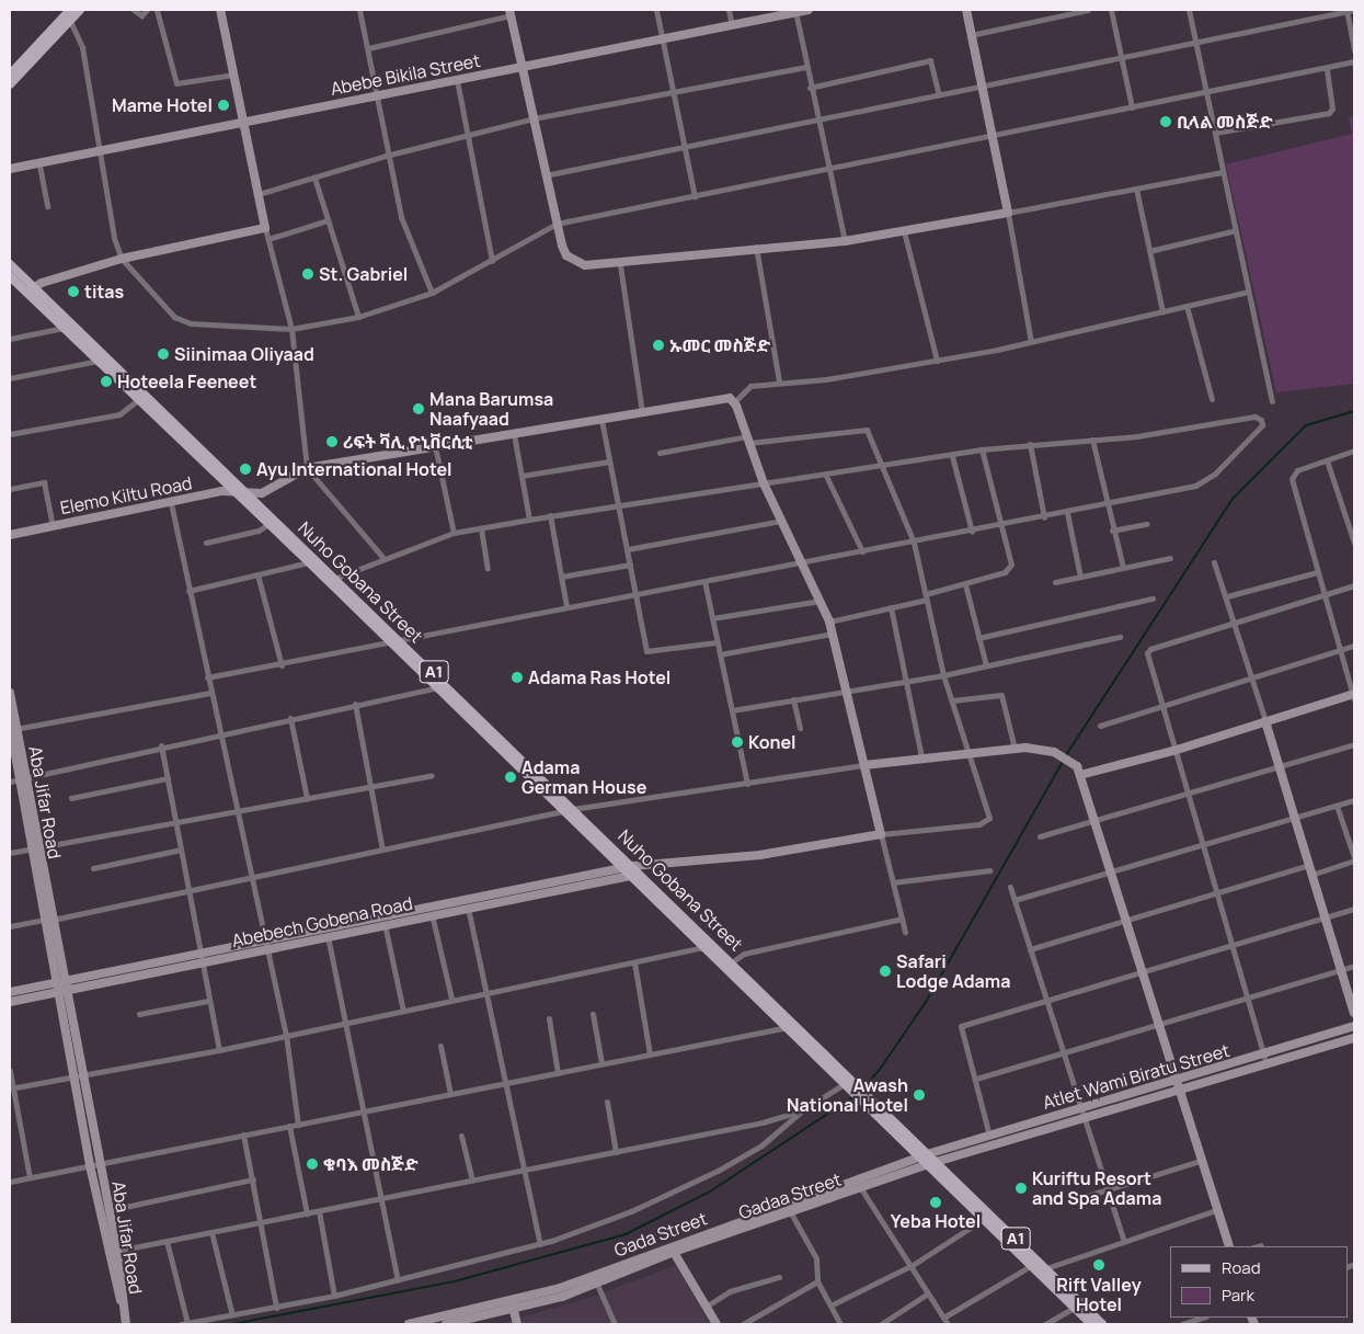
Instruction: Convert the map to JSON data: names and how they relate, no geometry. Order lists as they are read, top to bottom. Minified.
{"streets":{"main road":["Nuho Gobana Street","A1"],"street":["Abebe Bikila Street","Elemo Kiltu Road","Aba Jifar Road","Abebech Gobena Road","Atlet Wami Biratu Street","Gadaa Street","Gada Street"]},"crossings":[["Elemo Kiltu Road","Nuho Gobana Street"],["Nuho Gobana Street","A1"],["Nuho Gobana Street","Abebech Gobena Road"],["A1","Atlet Wami Biratu Street"],["A1","Gadaa Street"],["A1","Gada Street"],["Aba Jifar Road","Abebech Gobena Road"],["Atlet Wami Biratu Street","Gadaa Street"],["Atlet Wami Biratu Street","Gada Street"],["Gadaa Street","Gada Street"]],"places":["Mame Hotel","ቢላል መስጅድ","St. Gabriel","titas","ኡመር መስጅድ","Siinimaa Oliyaad","Hoteela Feeneet","Mana Barumsa Naafyaad","ሪፍት ቫሊ ዮኒቨርሲቲ","Ayu International Hotel","Adama Ras Hotel","Konel","Adama German House","Safari Lodge Adama","Awash National Hotel","ቁባእ መስጅድ","Kuriftu Resort and Spa Adama","Yeba Hotel","Rift Valley Hotel"],"legend":["Road","Park"]}
